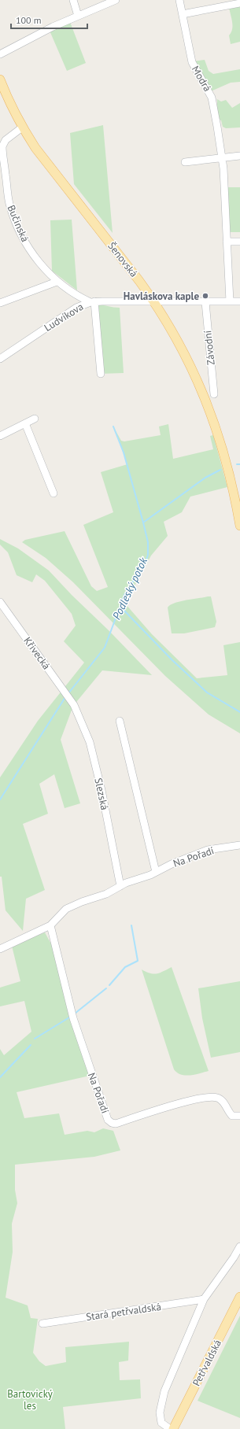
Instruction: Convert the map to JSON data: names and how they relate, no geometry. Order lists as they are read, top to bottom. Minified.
{"streets":{"main road":["Šenovská","Petřvaldská"],"street":["Modrá","Bučinská","Ludvíkova","Závodní","Křivecká","Slezská","Na Pořadí","Stará petřvaldská"]},"crossings":[["Bučinská","Šenovská"],["Bučinská","Ludvíkova"],["Šenovská","Ludvíkova"],["Křivecká","Slezská"],["Slezská","Na Pořadí"]],"water":["Podleský potok"],"parks":["Bartovický les"],"places":["Havláskova kaple"],"scale_bar":"100 m"}
